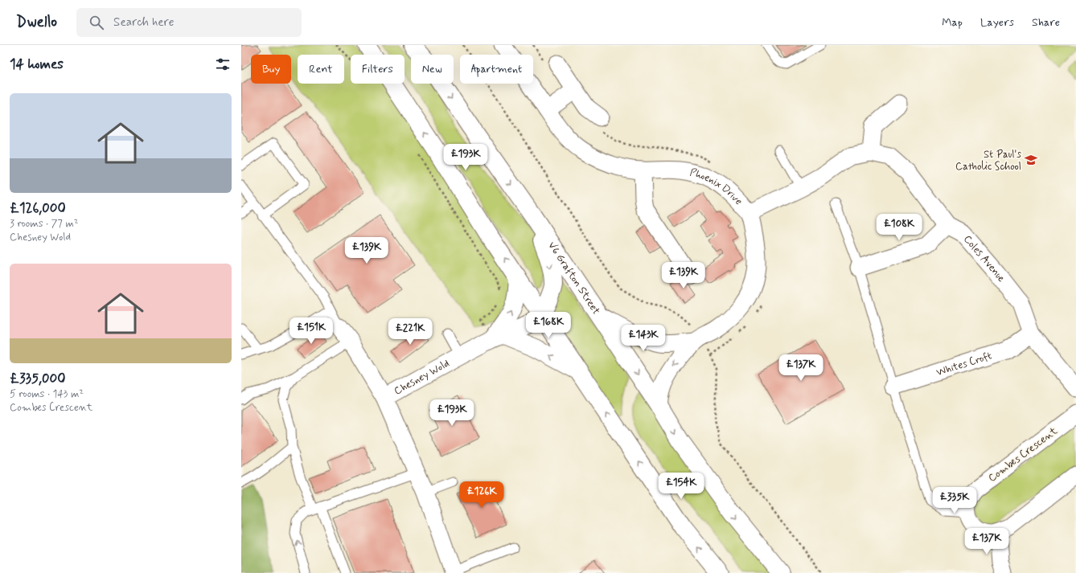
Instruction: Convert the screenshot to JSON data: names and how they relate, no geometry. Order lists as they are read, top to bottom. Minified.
{"streets":{"street":["Phoenix Drive","Coles Avenue","V6 Grafton Street","Whites Croft","Chesney Wold","Combes Crescent"]},"crossings":[["Phoenix Drive","Coles Avenue"],["Phoenix Drive","V6 Grafton Street"],["Coles Avenue","Whites Croft"]],"places":{"school or university":["St Paul's Catholic School"]},"page":{"header":"Dwello","search":"Search here","nav":["Map","Layers","Share"],"heading":"14 homes","chip":["Buy","Rent","Filters","New","Apartment"],"list":[{"name":"£126,000","note":"3 rooms · 77 m² · Chesney Wold"},{"name":"£335,000","note":"5 rooms · 143 m² · Combes Crescent"}],"price":["£193K","£108K","£139K","£139K","£168K","£151K","£221K","£143K","£137K","£193K","£154K","£126K","£335K","£137K"]}}
